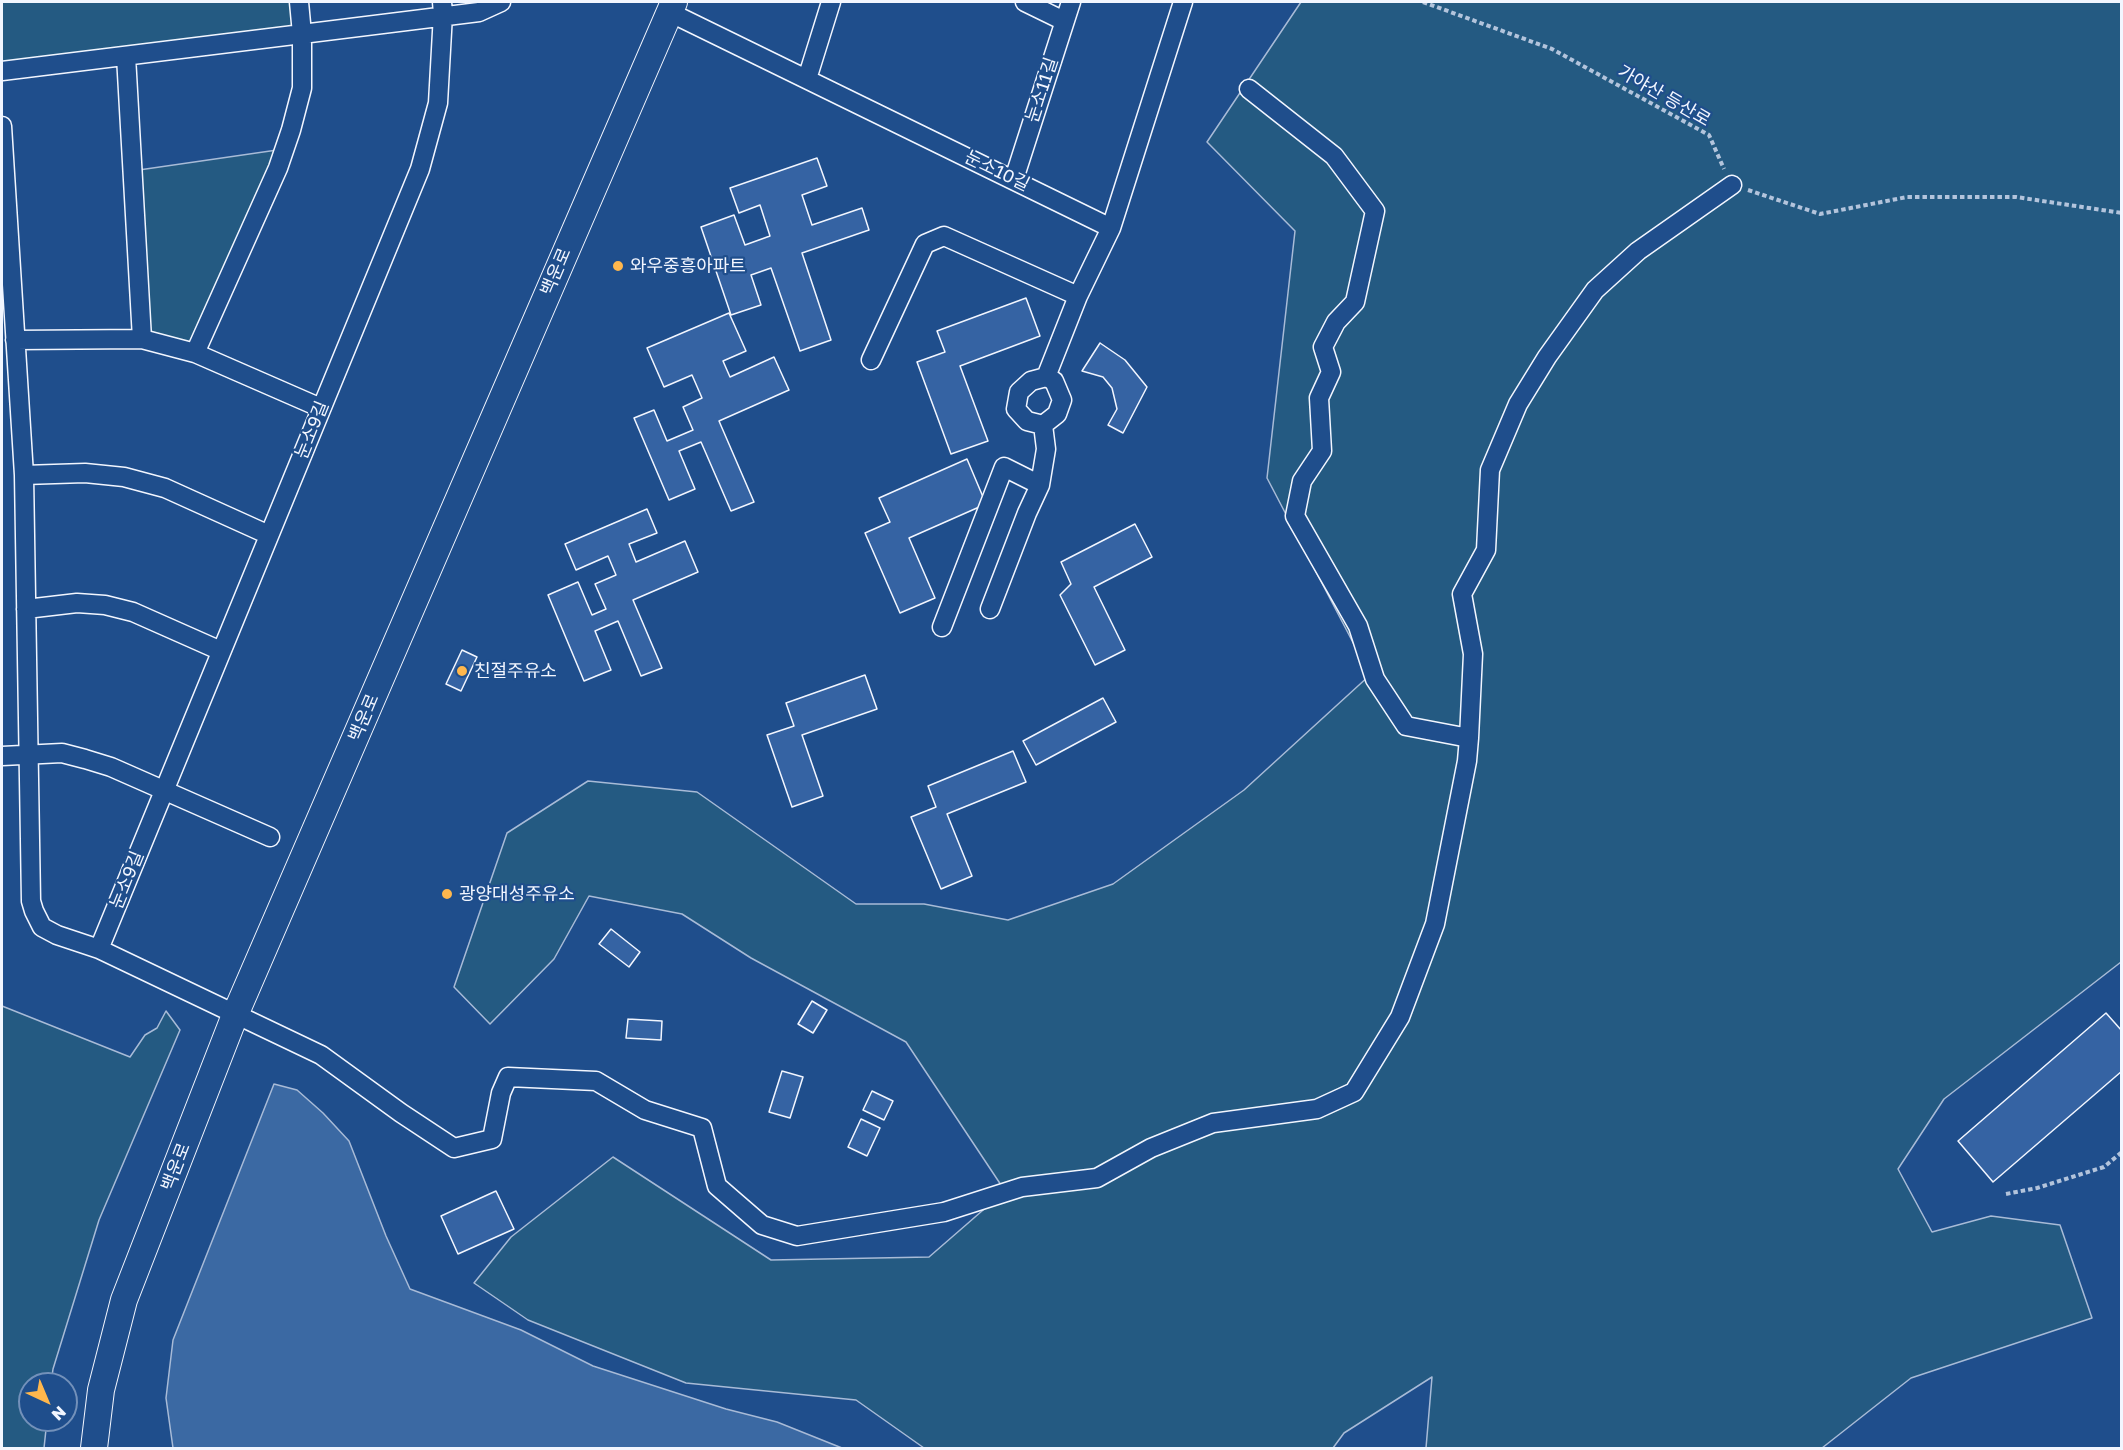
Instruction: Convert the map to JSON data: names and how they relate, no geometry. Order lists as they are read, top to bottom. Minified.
{"streets":{"main road":["백운로"],"street":["눈소11길","눈소10길","눈소9길"],"path":["가야산 등산로"]},"crossings":[["눈소11길","눈소10길"],["눈소10길","백운로"]],"places":["와우중흥아파트","친절주유소","광양대성주유소"],"north":"bottom right"}
